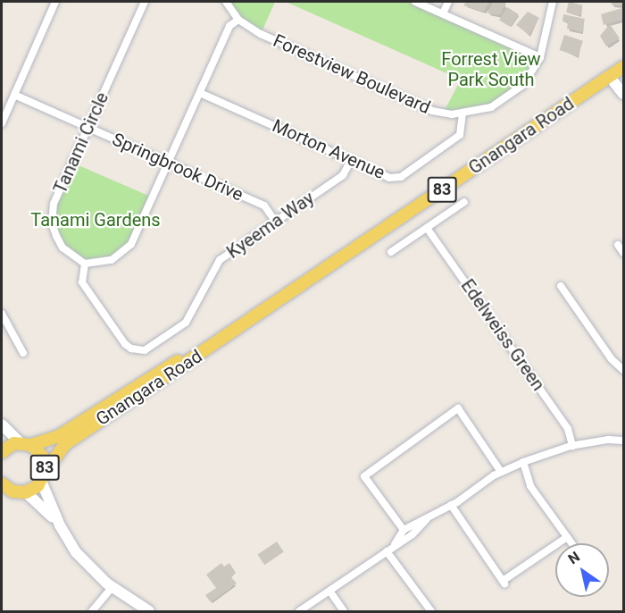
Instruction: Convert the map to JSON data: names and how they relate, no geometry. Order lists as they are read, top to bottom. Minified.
{"streets":{"main road":["Gnangara Road","83"],"street":["Forestview Boulevard","Tanami Circle","Morton Avenue","Springbrook Drive","Kyeema Way","Edelweiss Green"]},"crossings":[["Forestview Boulevard","Morton Avenue"],["Gnangara Road","83"],["Tanami Circle","Springbrook Drive"],["Tanami Circle","Kyeema Way"],["Morton Avenue","Kyeema Way"],["Springbrook Drive","Kyeema Way"]],"parks":["Forrest View Park South","Tanami Gardens"],"north":"top left"}
